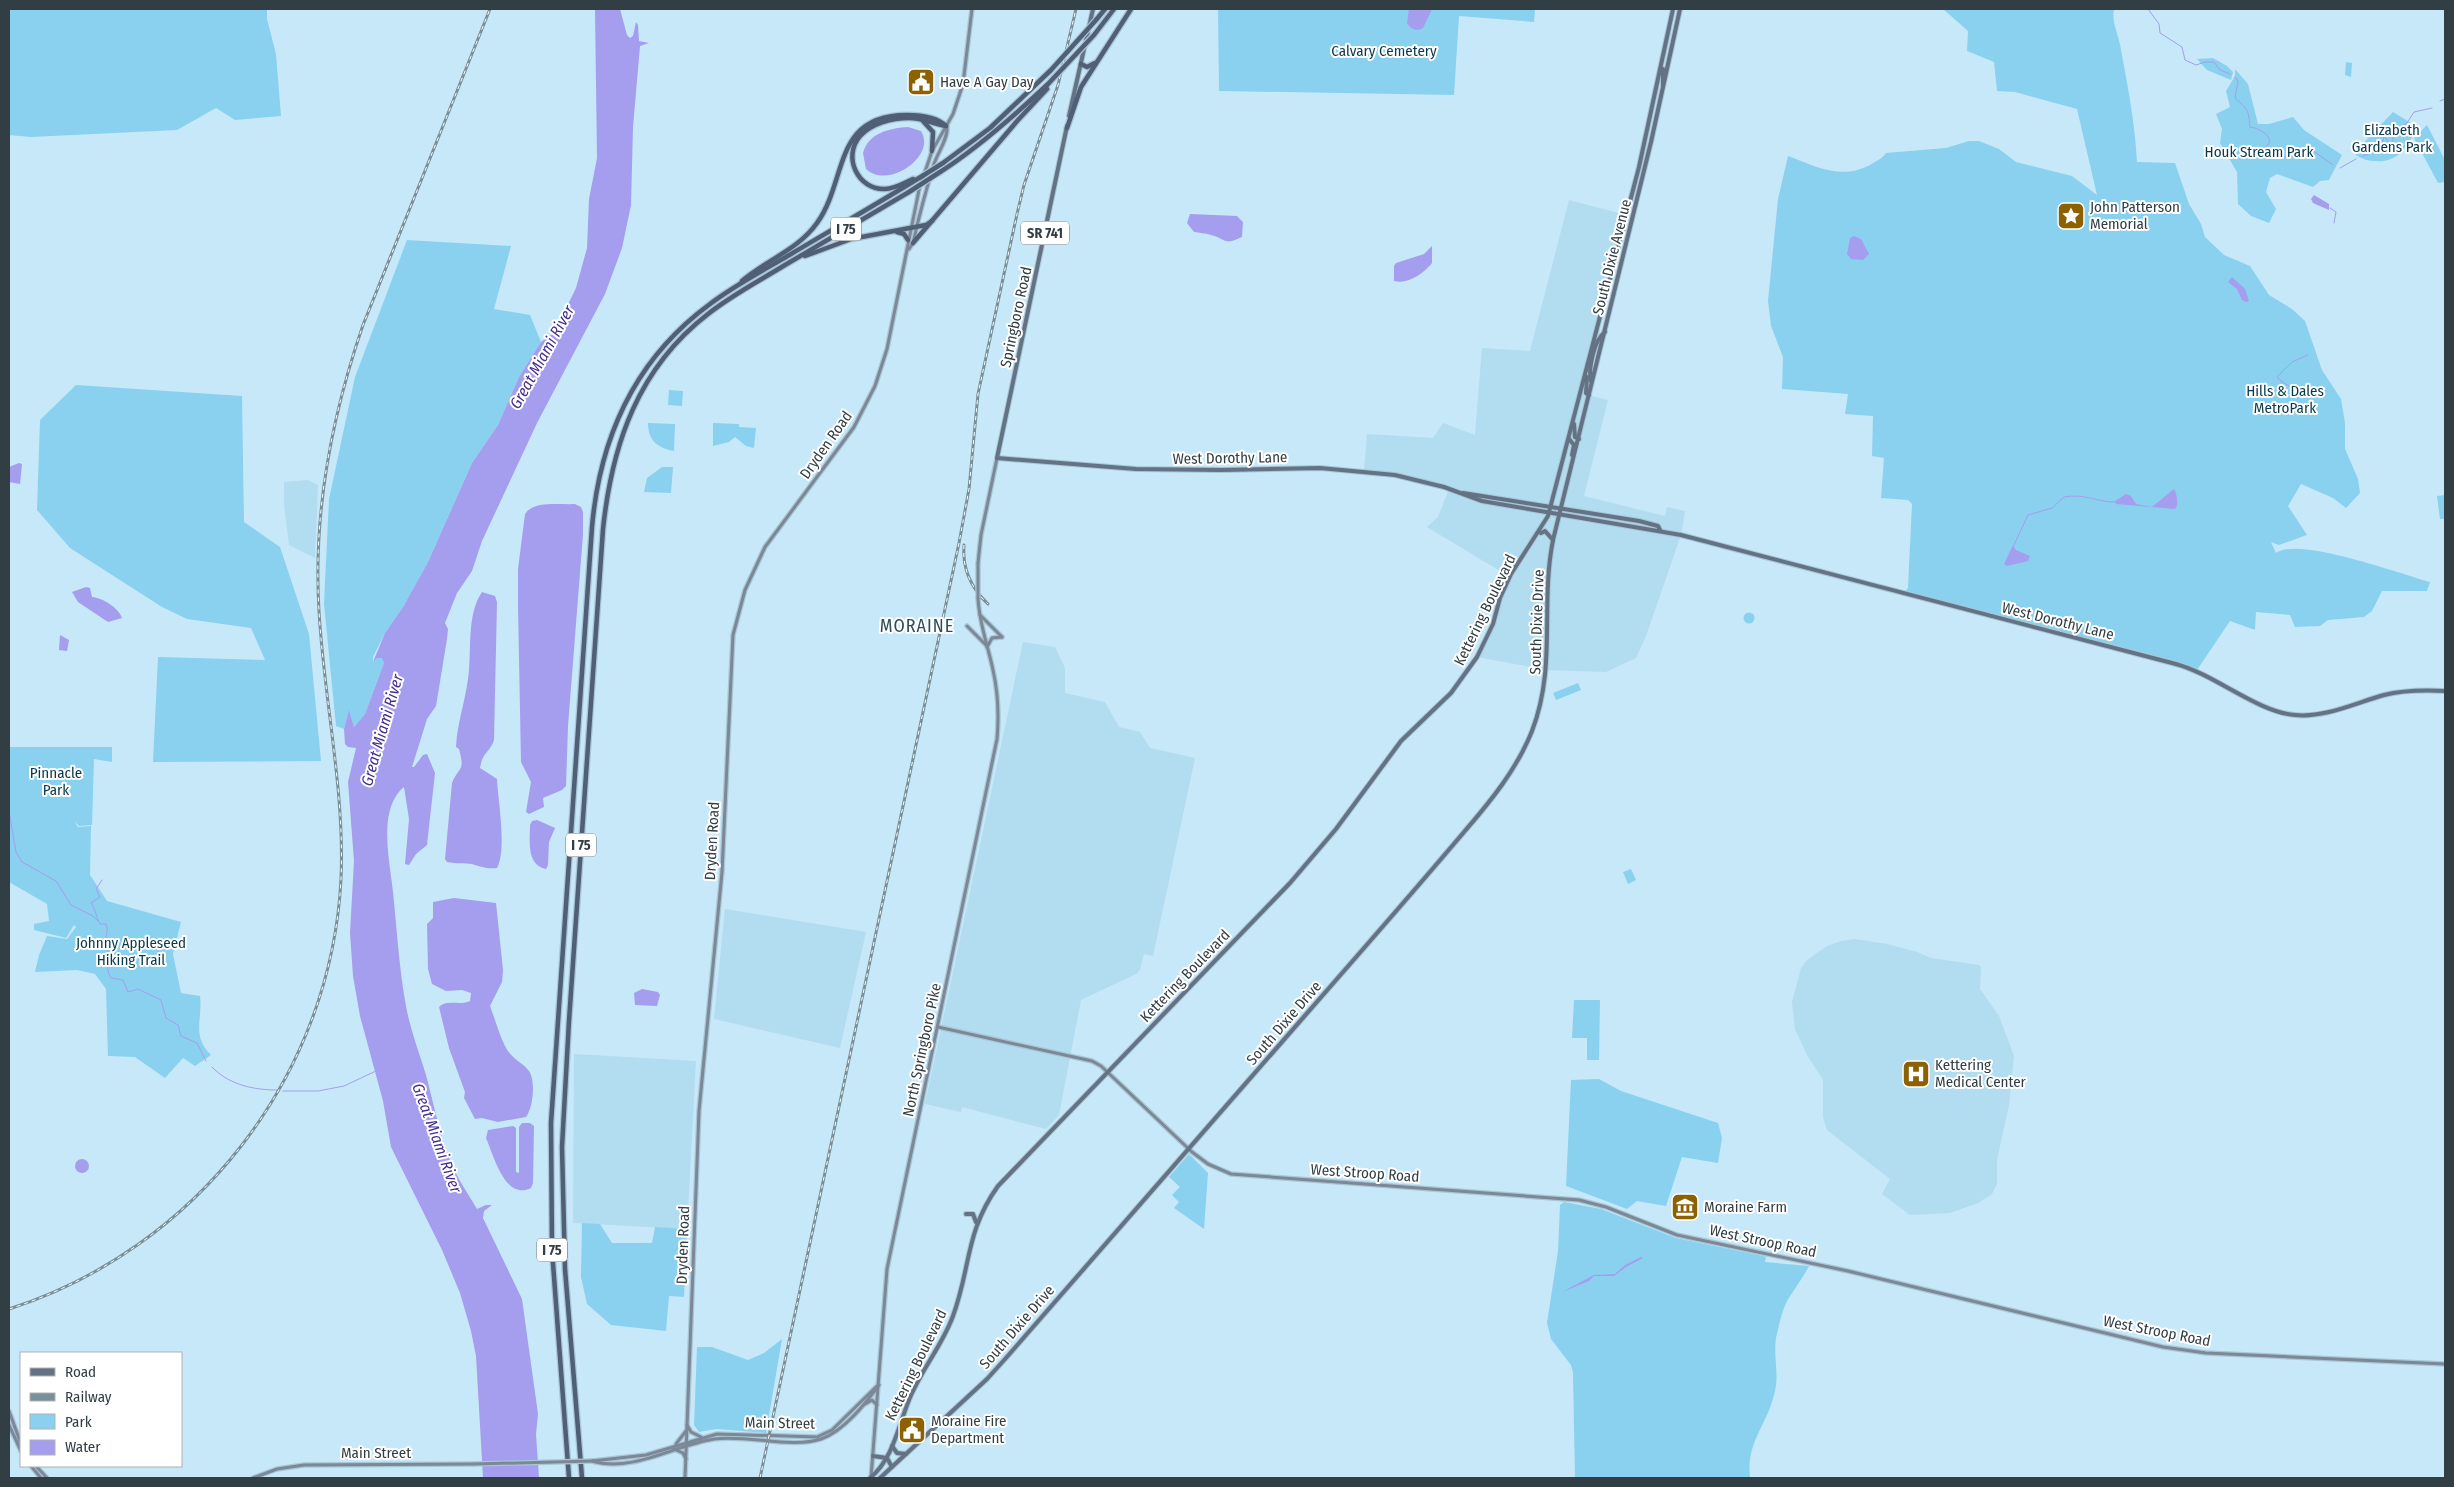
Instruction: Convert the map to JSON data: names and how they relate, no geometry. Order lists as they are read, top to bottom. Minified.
{"streets":{"highway":["I 75"],"main road":["SR 741","South Dixie Avenue","Springboro Road","Dryden Road","West Dorothy Lane","Kettering Boulevard","South Dixie Drive","North Springboro Pike","West Stroop Road","Main Street"]},"crossings":[["South Dixie Avenue","West Dorothy Lane"],["South Dixie Avenue","Kettering Boulevard"],["South Dixie Avenue","South Dixie Drive"],["Springboro Road","West Dorothy Lane"],["Springboro Road","North Springboro Pike"],["Dryden Road","Main Street"],["West Dorothy Lane","Kettering Boulevard"],["West Dorothy Lane","South Dixie Drive"],["Kettering Boulevard","North Springboro Pike"],["Kettering Boulevard","West Stroop Road"],["South Dixie Drive","West Stroop Road"],["North Springboro Pike","West Stroop Road"],["North Springboro Pike","Main Street"]],"districts":["MORAINE"],"water":["Great Miami River"],"parks":["Calvary Cemetery","Elizabeth Gardens Park","Houk Stream Park","Hills & Dales MetroPark","Pinnacle Park","Johnny Appleseed Hiking Trail"],"places":{"public building":["Have A Gay Day","Moraine Fire Department"],"place":["John Patterson Memorial"],"hospital":["Kettering Medical Center"],"museum":["Moraine Farm"]},"legend":["Road","Railway","Park","Water"]}
